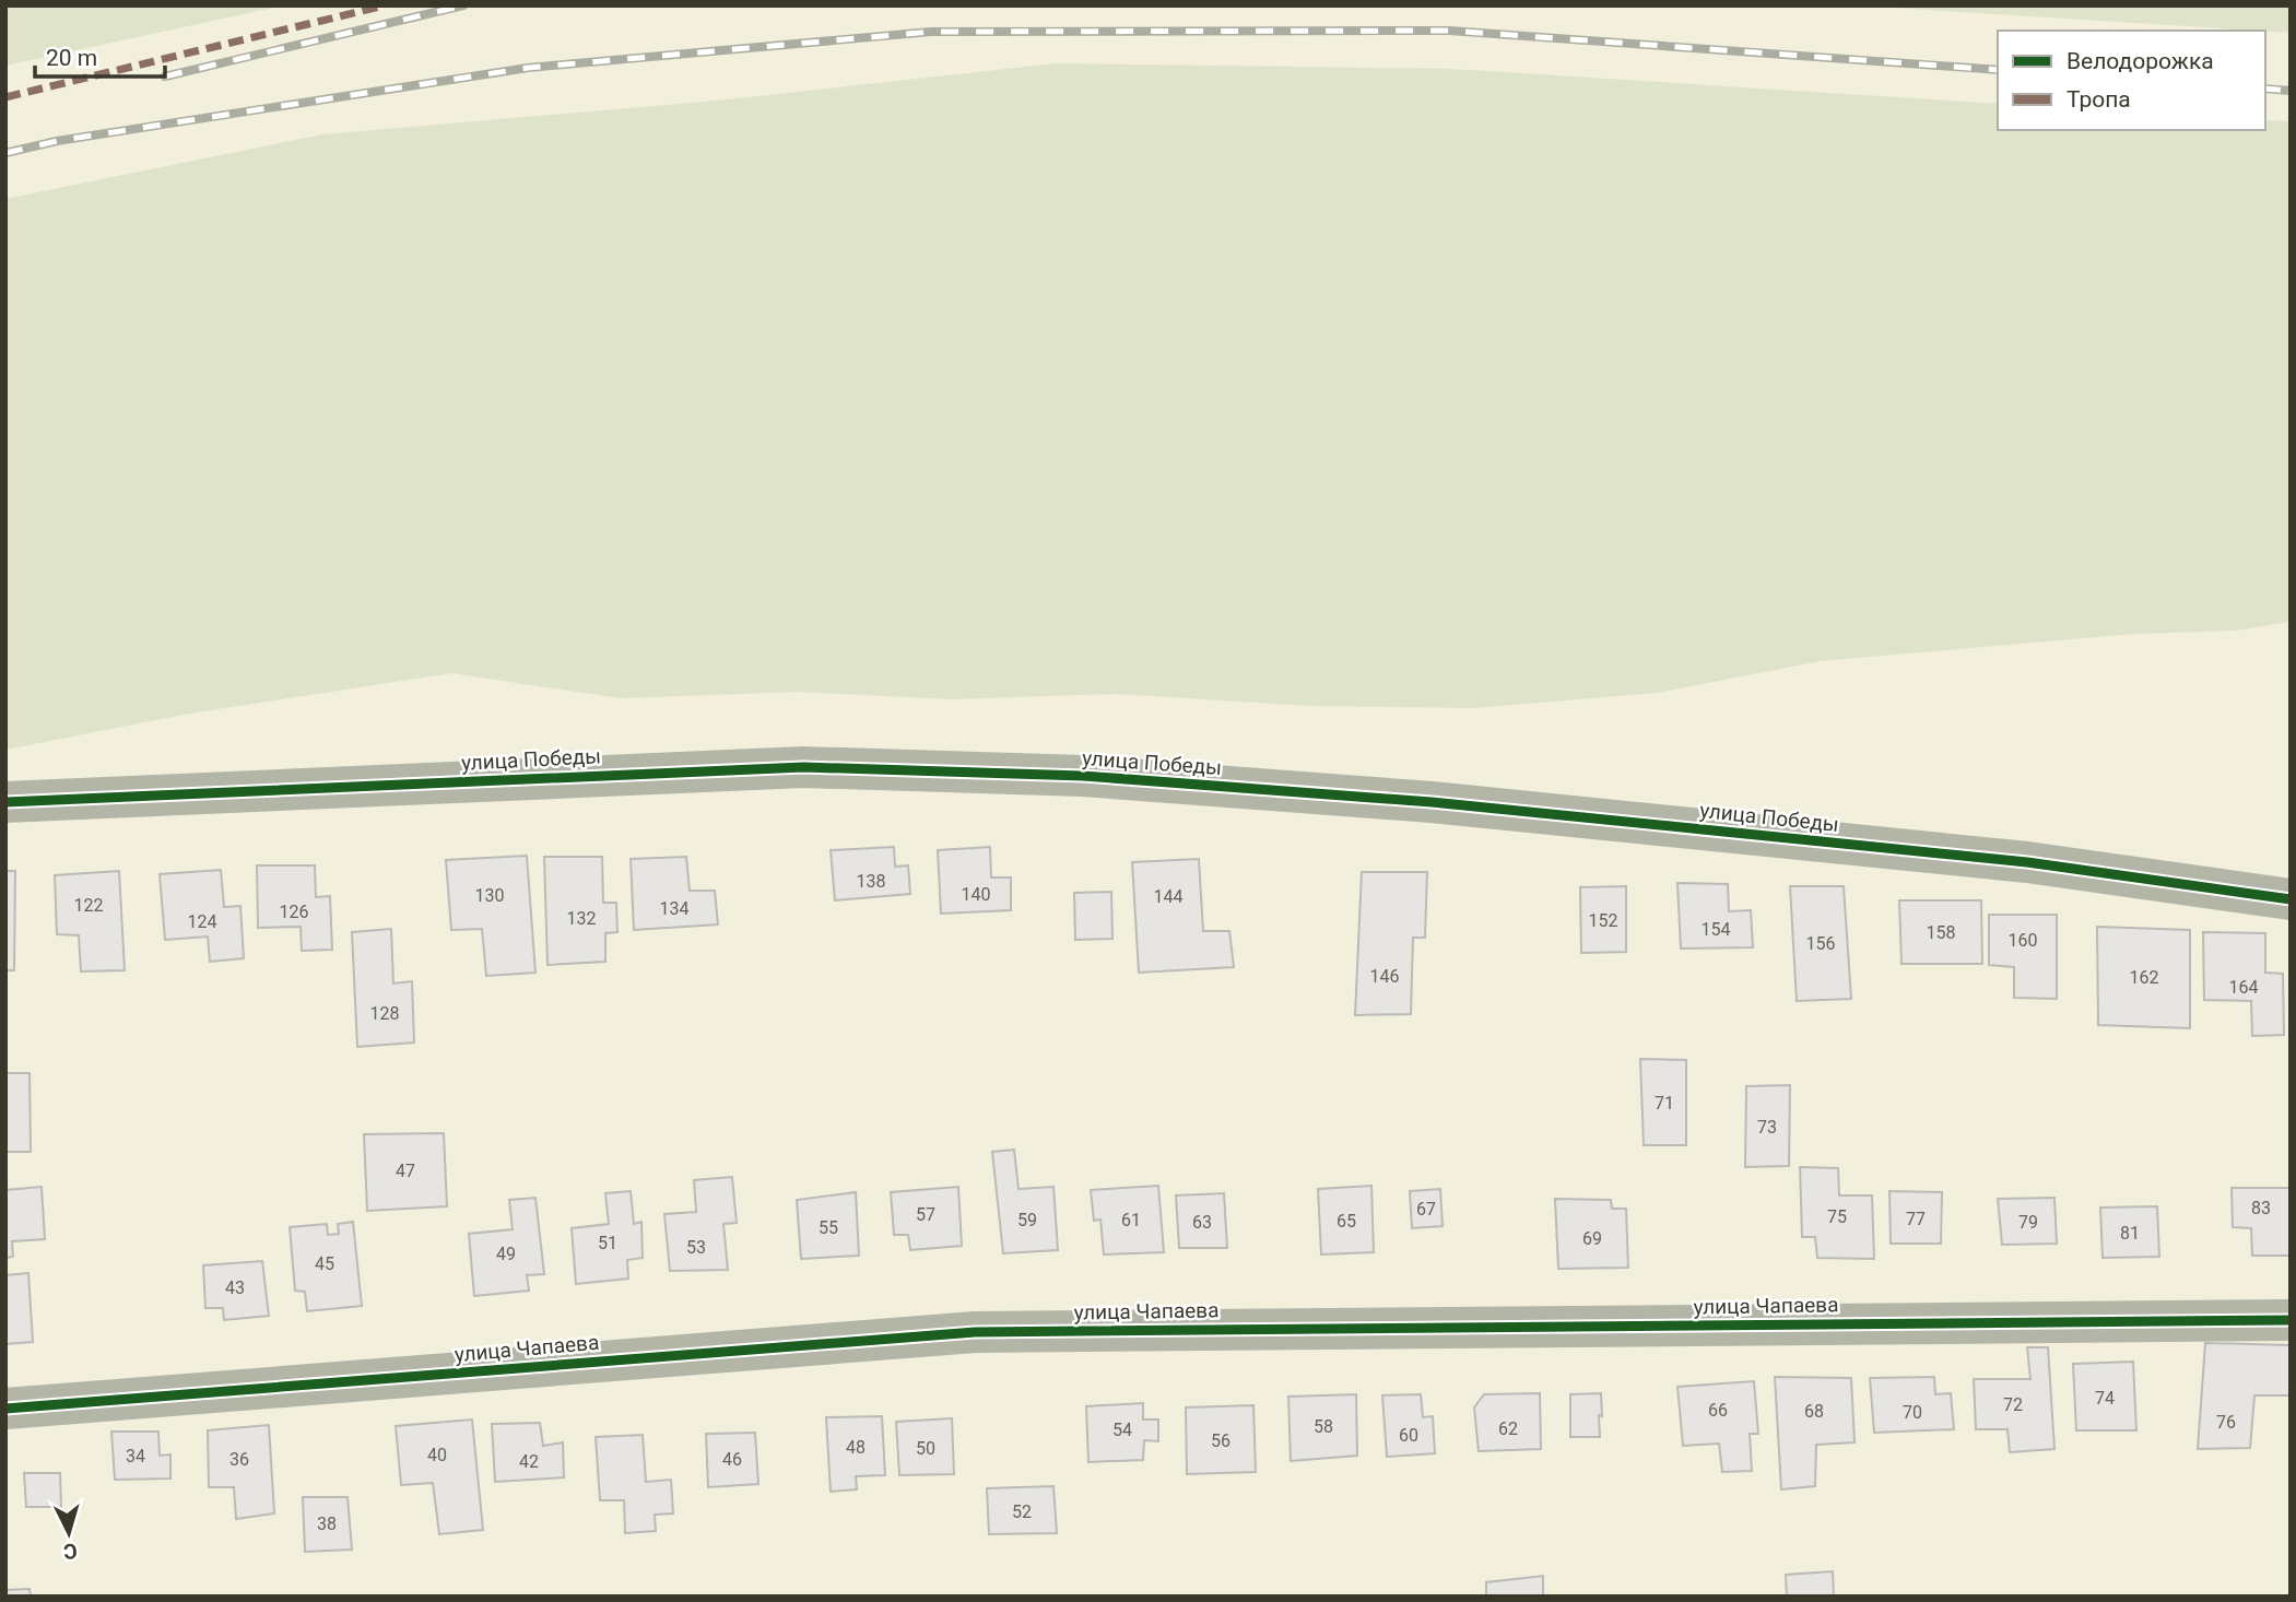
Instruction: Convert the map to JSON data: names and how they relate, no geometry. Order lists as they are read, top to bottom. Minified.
{"streets":{"street":["улица Победы","улица Чапаева"]},"house_numbers":["138","140","130","144","122","134","126","132","152","124","154","158","160","156","146","162","164","128","71","73","47","83","67","57","75","77","59","61","65","63","79","55","81","69","51","53","49","45","43","74","72","66","68","70","76","58","62","54","60","56","48","50","40","34","36","46","42","52","38"],"legend":["Велодорожка","Тропа"],"scale_bar":"20 m","north":"bottom"}
